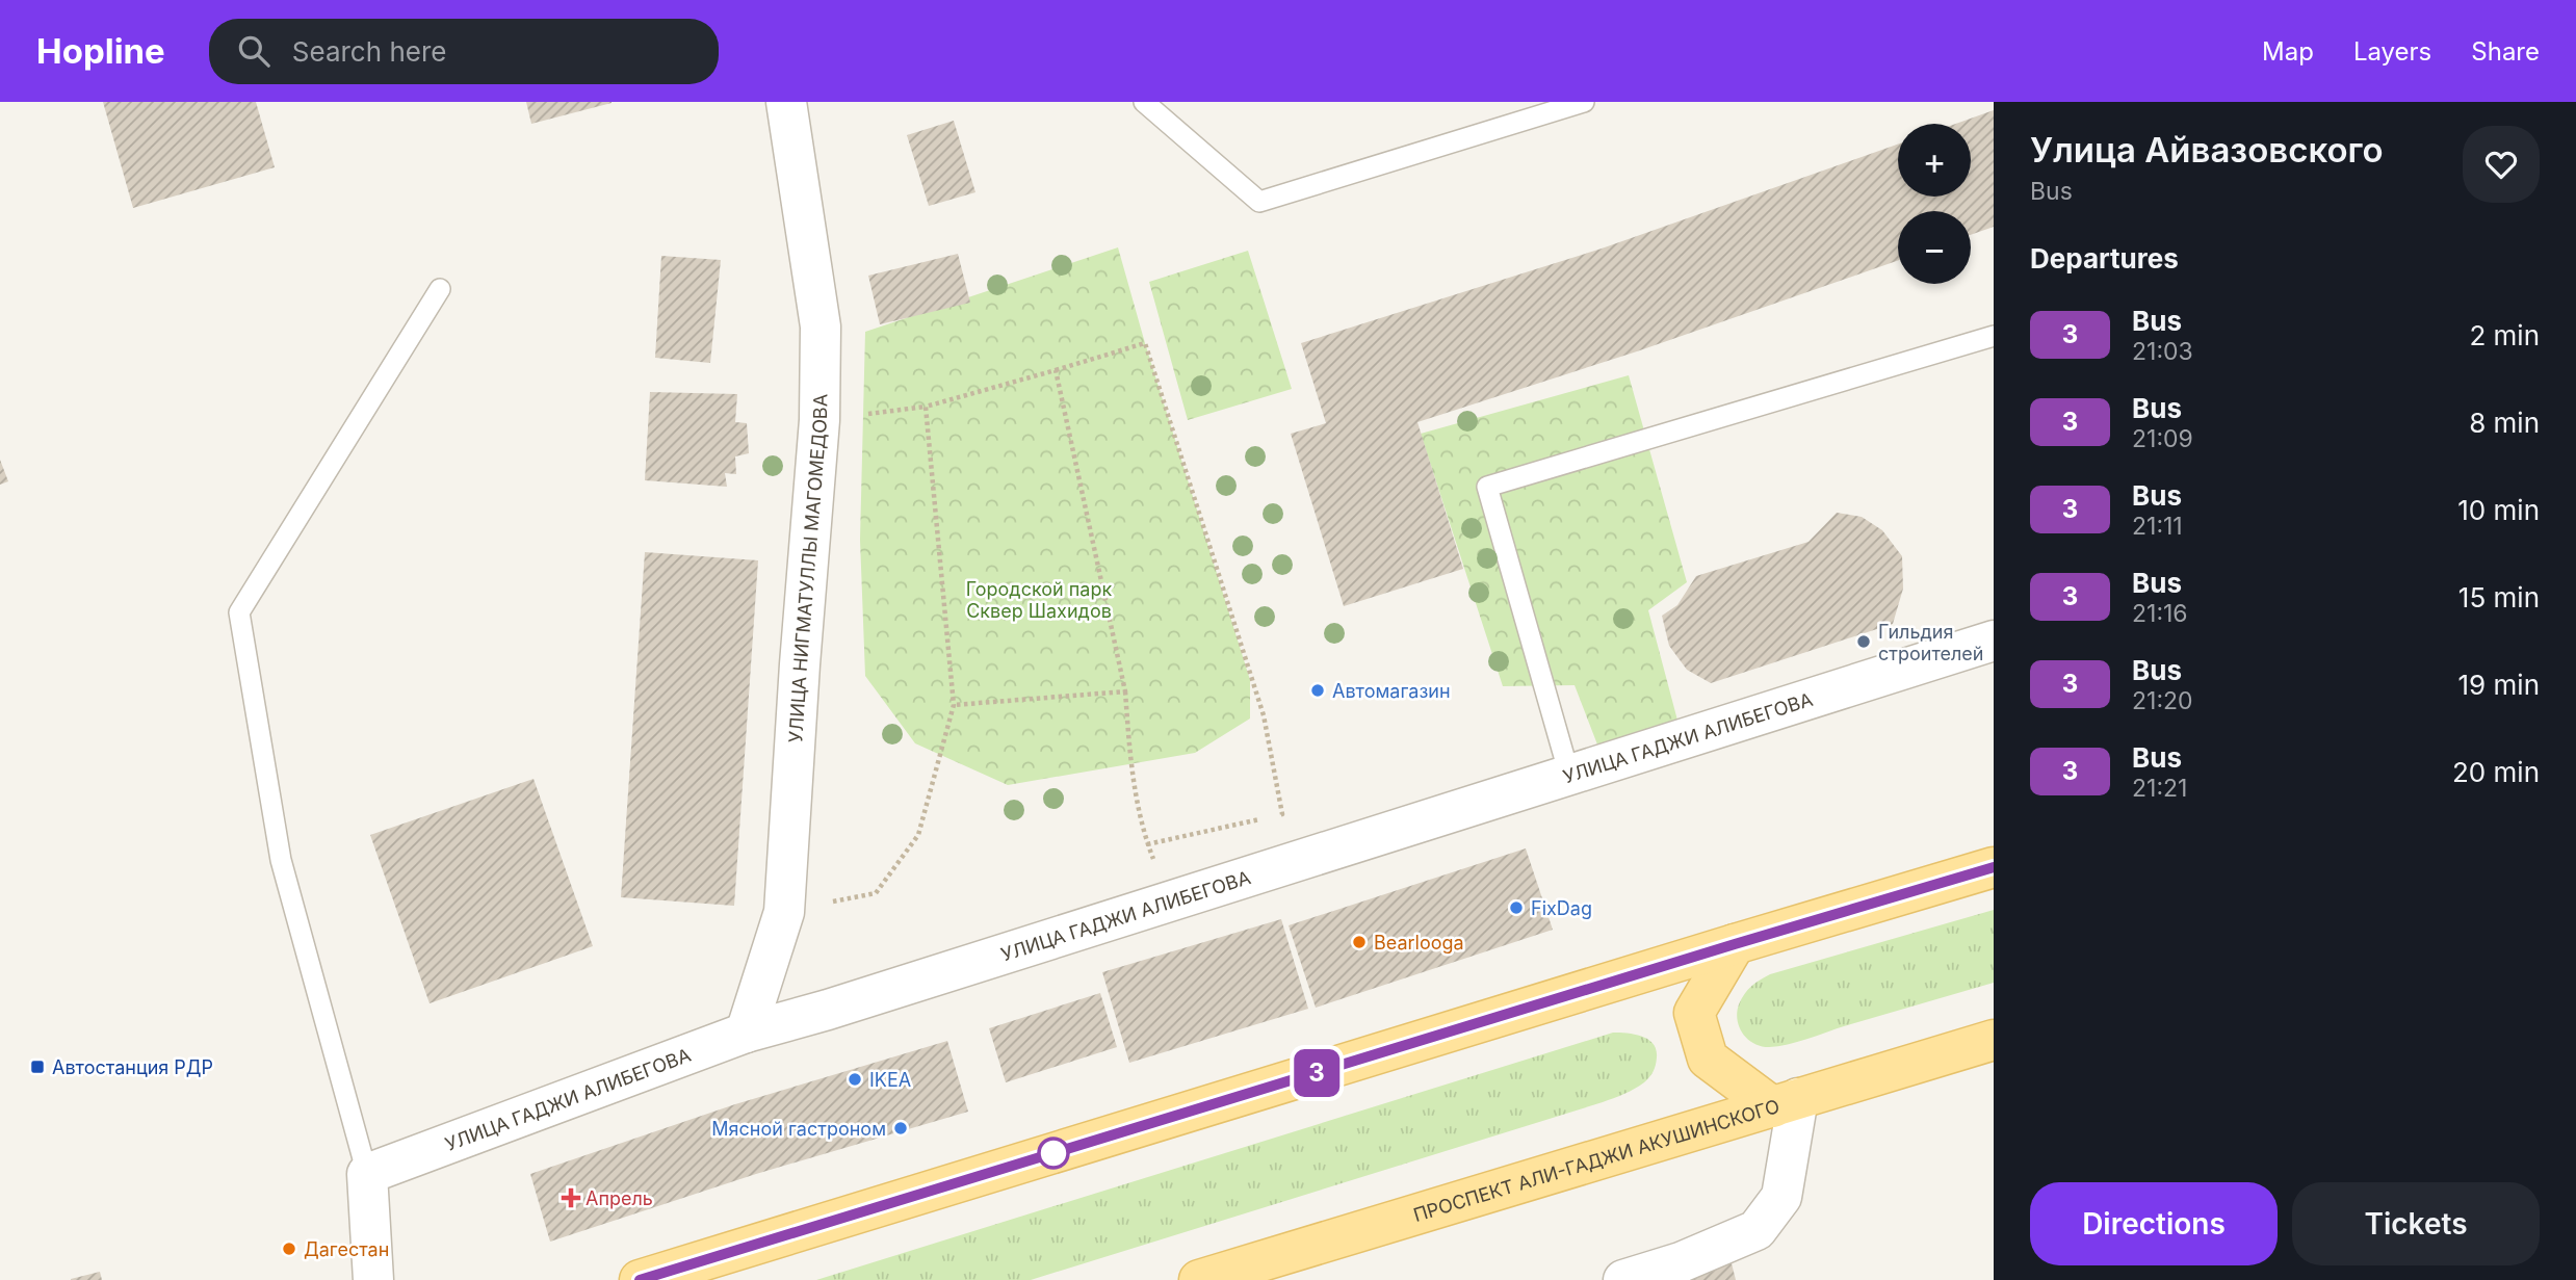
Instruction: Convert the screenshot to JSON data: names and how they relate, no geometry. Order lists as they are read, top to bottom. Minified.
{"streets":{"main road":["ПРОСПЕКТ АЛИ-ГАДЖИ АКУШИНСКОГО"],"street":["УЛИЦА НИГМАТУЛЛЫ МАГОМЕДОВА","УЛИЦА ГАДЖИ АЛИБЕГОВА"]},"crossings":[["УЛИЦА НИГМАТУЛЛЫ МАГОМЕДОВА","УЛИЦА ГАДЖИ АЛИБЕГОВА"]],"parks":["Городской парк Сквер Шахидов"],"places":{"other":["Гильдия строителей","Автомагазин","FixDag","Bearlooga","IKEA","Мясной гастроном","Дагестан"],"transit":["Автостанция РДР"],"health":["Апрель"]},"lines":["bus line 3"],"page":{"header":"Hopline","search":"Search here","nav":["Map","Layers","Share"],"on_map":"3","heading":[["Улица Айвазовского","Bus"],"Departures"],"map_buttons":["+","−"],"list":[{"mark":"3","name":"Bus","note":"21:03","value":"2 min"},{"mark":"3","name":"Bus","note":"21:09","value":"8 min"},{"mark":"3","name":"Bus","note":"21:11","value":"10 min"},{"mark":"3","name":"Bus","note":"21:16","value":"15 min"},{"mark":"3","name":"Bus","note":"21:20","value":"19 min"},{"mark":"3","name":"Bus","note":"21:21","value":"20 min"}],"buttons":["Directions","Tickets"]}}
